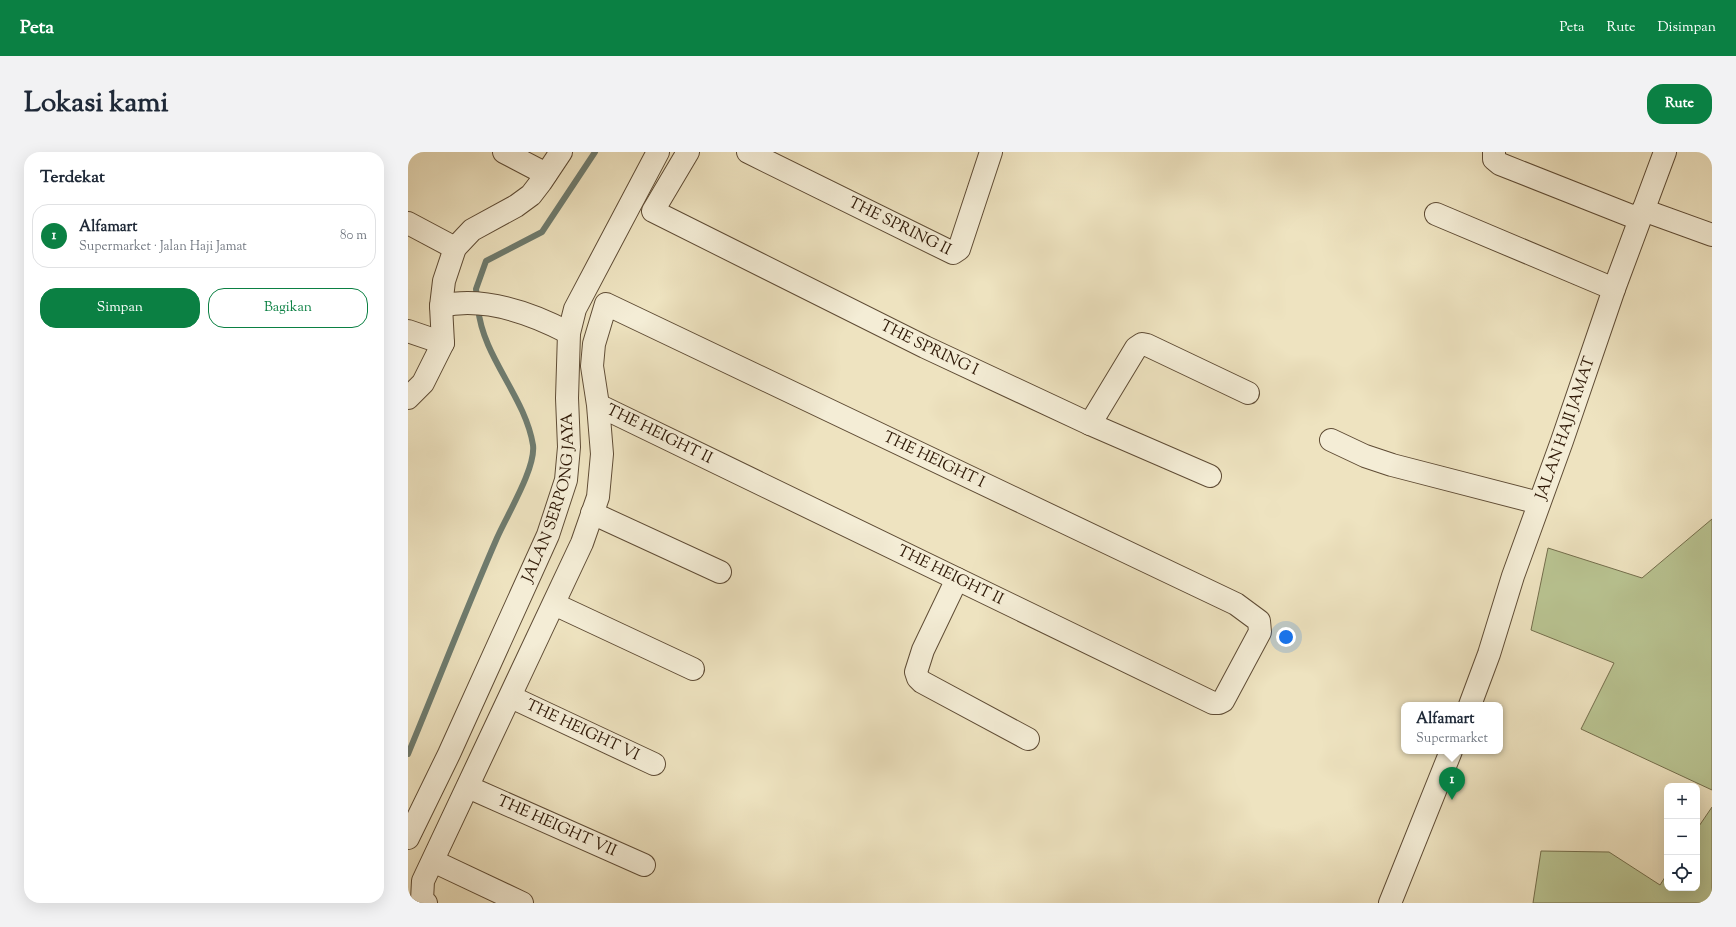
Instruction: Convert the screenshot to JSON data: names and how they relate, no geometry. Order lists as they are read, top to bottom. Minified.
{"streets":{"street":["THE SPRING II","THE SPRING I","JALAN HAJI JAMAT","THE HEIGHT II","THE HEIGHT I","JALAN SERPONG JAYA","THE HEIGHT VI","THE HEIGHT VII"]},"crossings":[["THE HEIGHT II","THE HEIGHT I"]],"page":{"header":"Peta","nav":["Peta","Rute","Disimpan"],"title":"Lokasi kami","buttons":["Rute",["Simpan","Bagikan"]],"heading":"Terdekat","list":[{"mark":"1","name":"Alfamart","note":"Supermarket · Jalan Haji Jamat","value":"80 m"}],"popup":["Alfamart","Supermarket"],"pins":"1","map_buttons":["+","−"]}}
